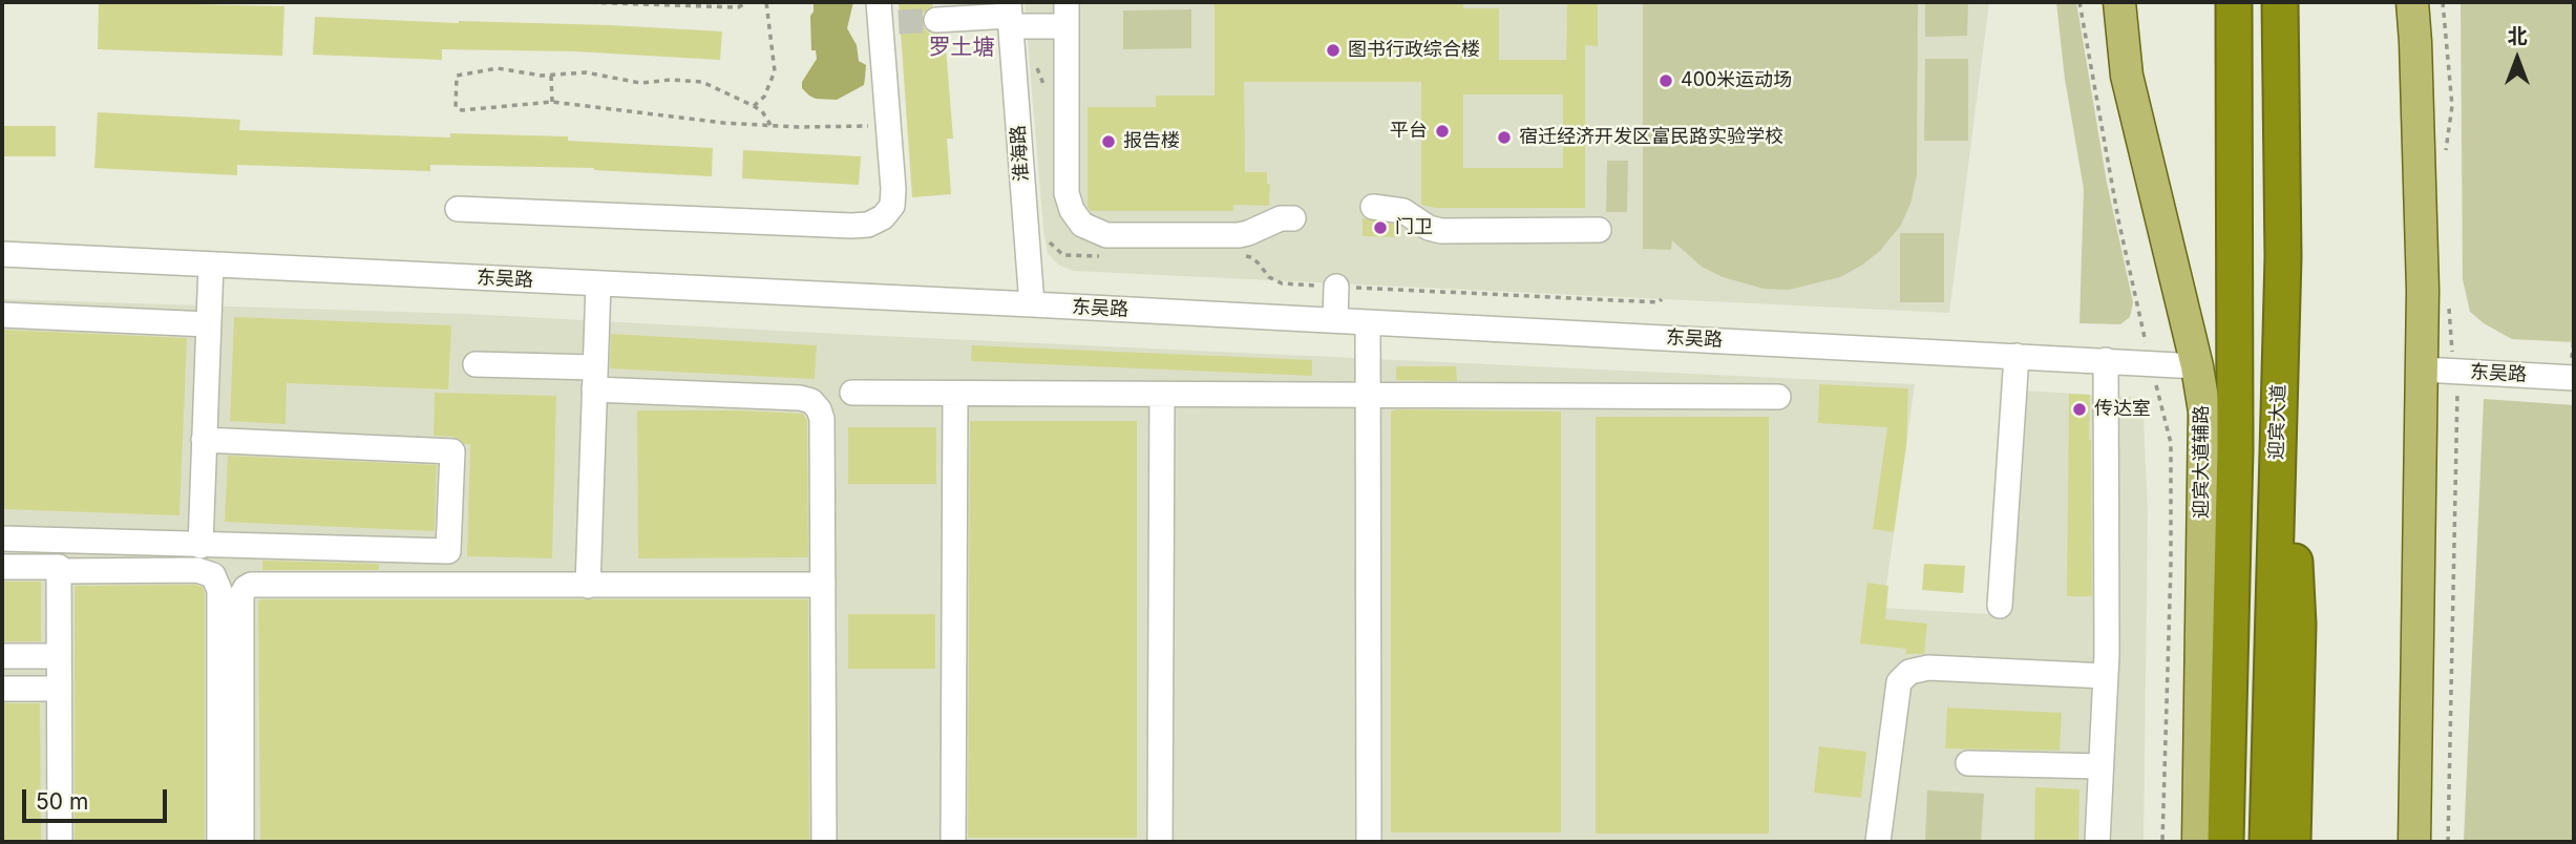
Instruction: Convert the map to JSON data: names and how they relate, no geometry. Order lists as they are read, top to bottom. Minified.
{"streets":{"highway":["迎宾大道"],"main road":["迎宾大道辅路"],"street":["淮海路","东吴路"]},"crossings":[["淮海路","东吴路"],["东吴路","迎宾大道辅路"]],"districts":["罗土塘"],"places":["图书行政综合楼","400米运动场","平台","宿迁经济开发区富民路实验学校","报告楼","门卫","传达室"],"scale_bar":"50 m","north":"top"}
